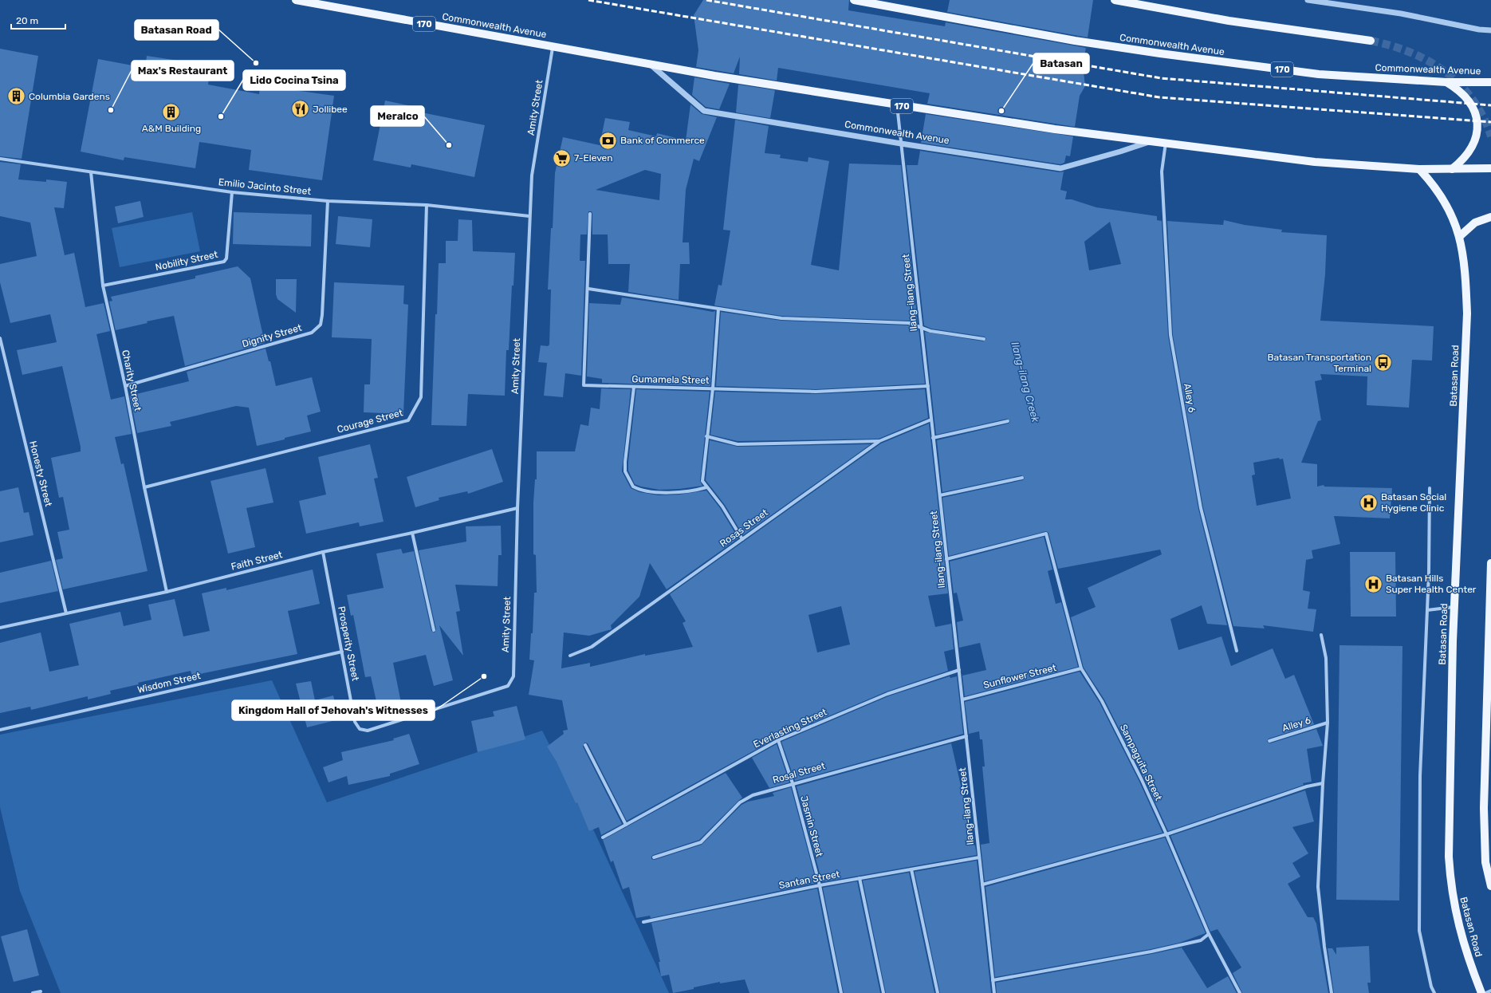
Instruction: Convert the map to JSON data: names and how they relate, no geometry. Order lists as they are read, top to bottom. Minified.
{"streets":{"main road":["170","Commonwealth Avenue","Batasan Road"],"street":["Amity Street","Emilio Jacinto Street","Nobility Street","Ilang-ilang Street","Dignity Street","Gumamela Street","Charity Street","Alley 6","Courage Street","Honesty Street","Rosas Street","Faith Street","Prosperity Street","Sunflower Street","Wisdom Street","Everlasting Street","Sampaguita Street","Rosal Street","Jasmin Street","Santan Street"]},"crossings":[["Commonwealth Avenue","Amity Street"],["Commonwealth Avenue","Ilang-ilang Street"],["Commonwealth Avenue","Batasan Road"],["Commonwealth Avenue","Alley 6"],["Amity Street","Emilio Jacinto Street"],["Amity Street","Faith Street"],["Amity Street","Prosperity Street"],["Emilio Jacinto Street","Nobility Street"],["Emilio Jacinto Street","Dignity Street"],["Emilio Jacinto Street","Charity Street"],["Emilio Jacinto Street","Courage Street"],["Nobility Street","Charity Street"],["Ilang-ilang Street","Gumamela Street"],["Ilang-ilang Street","Rosas Street"],["Ilang-ilang Street","Sunflower Street"],["Ilang-ilang Street","Everlasting Street"],["Ilang-ilang Street","Sampaguita Street"],["Ilang-ilang Street","Rosal Street"],["Ilang-ilang Street","Santan Street"],["Dignity Street","Charity Street"],["Charity Street","Courage Street"],["Charity Street","Faith Street"],["Honesty Street","Faith Street"],["Faith Street","Prosperity Street"],["Prosperity Street","Wisdom Street"],["Sunflower Street","Sampaguita Street"],["Everlasting Street","Jasmin Street"],["Rosal Street","Jasmin Street"],["Jasmin Street","Santan Street"]],"water":["Ilang-ilang Creek"],"places":{"other":["Batasan Road","Max's Restaurant","Batasan","Lido Cocina Tsina","Meralco","Kingdom Hall of Jehovah's Witnesses"],"building":["Columbia Gardens","A&M Building"],"restaurant":["Jollibee"],"bank":["Bank of Commerce"],"supermarket":["7-Eleven"],"bus stop":["Batasan Transportation Terminal"],"hospital":["Batasan Social Hygiene Clinic","Batasan Hills Super Health Center"]},"scale_bar":"20 m"}
